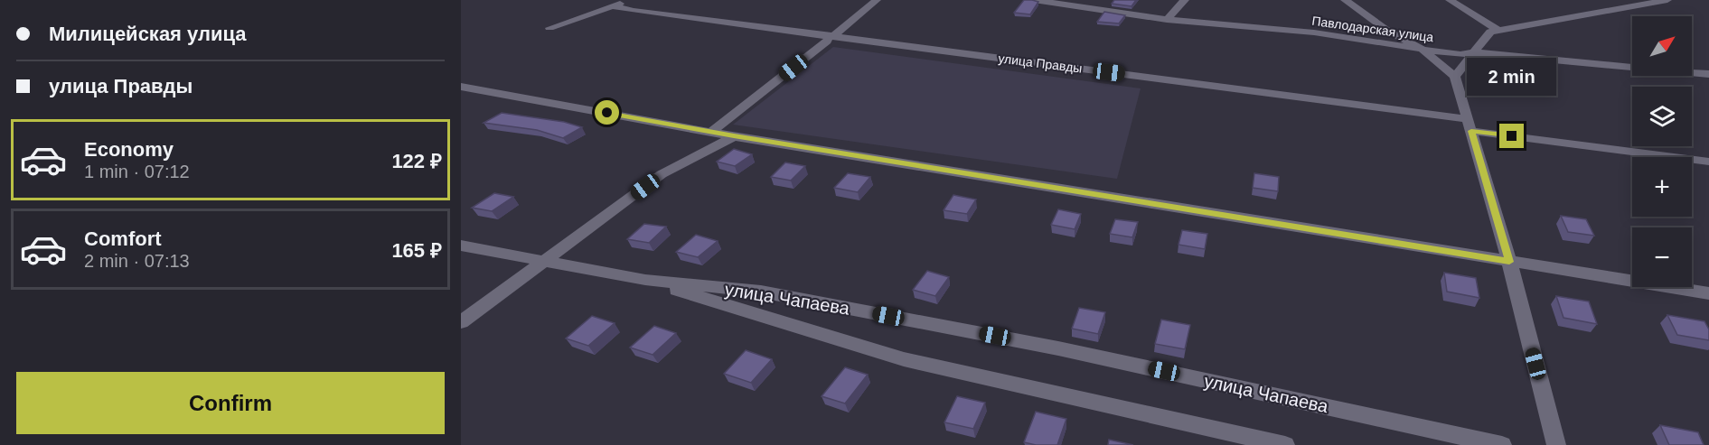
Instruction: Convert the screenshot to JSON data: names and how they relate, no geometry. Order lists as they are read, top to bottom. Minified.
{"streets":{"street":["Павлодарская улица","улица Правды","улица Чапаева"]},"north":"top right","page":{"banner":["Милицейская улица","улица Правды"],"map_buttons":["+","−"],"bubble":"2 min","list":[{"name":"Economy","note":"1 min · 07:12","value":"122 ₽"},{"name":"Comfort","note":"2 min · 07:13","value":"165 ₽"}],"buttons":"Confirm"}}
